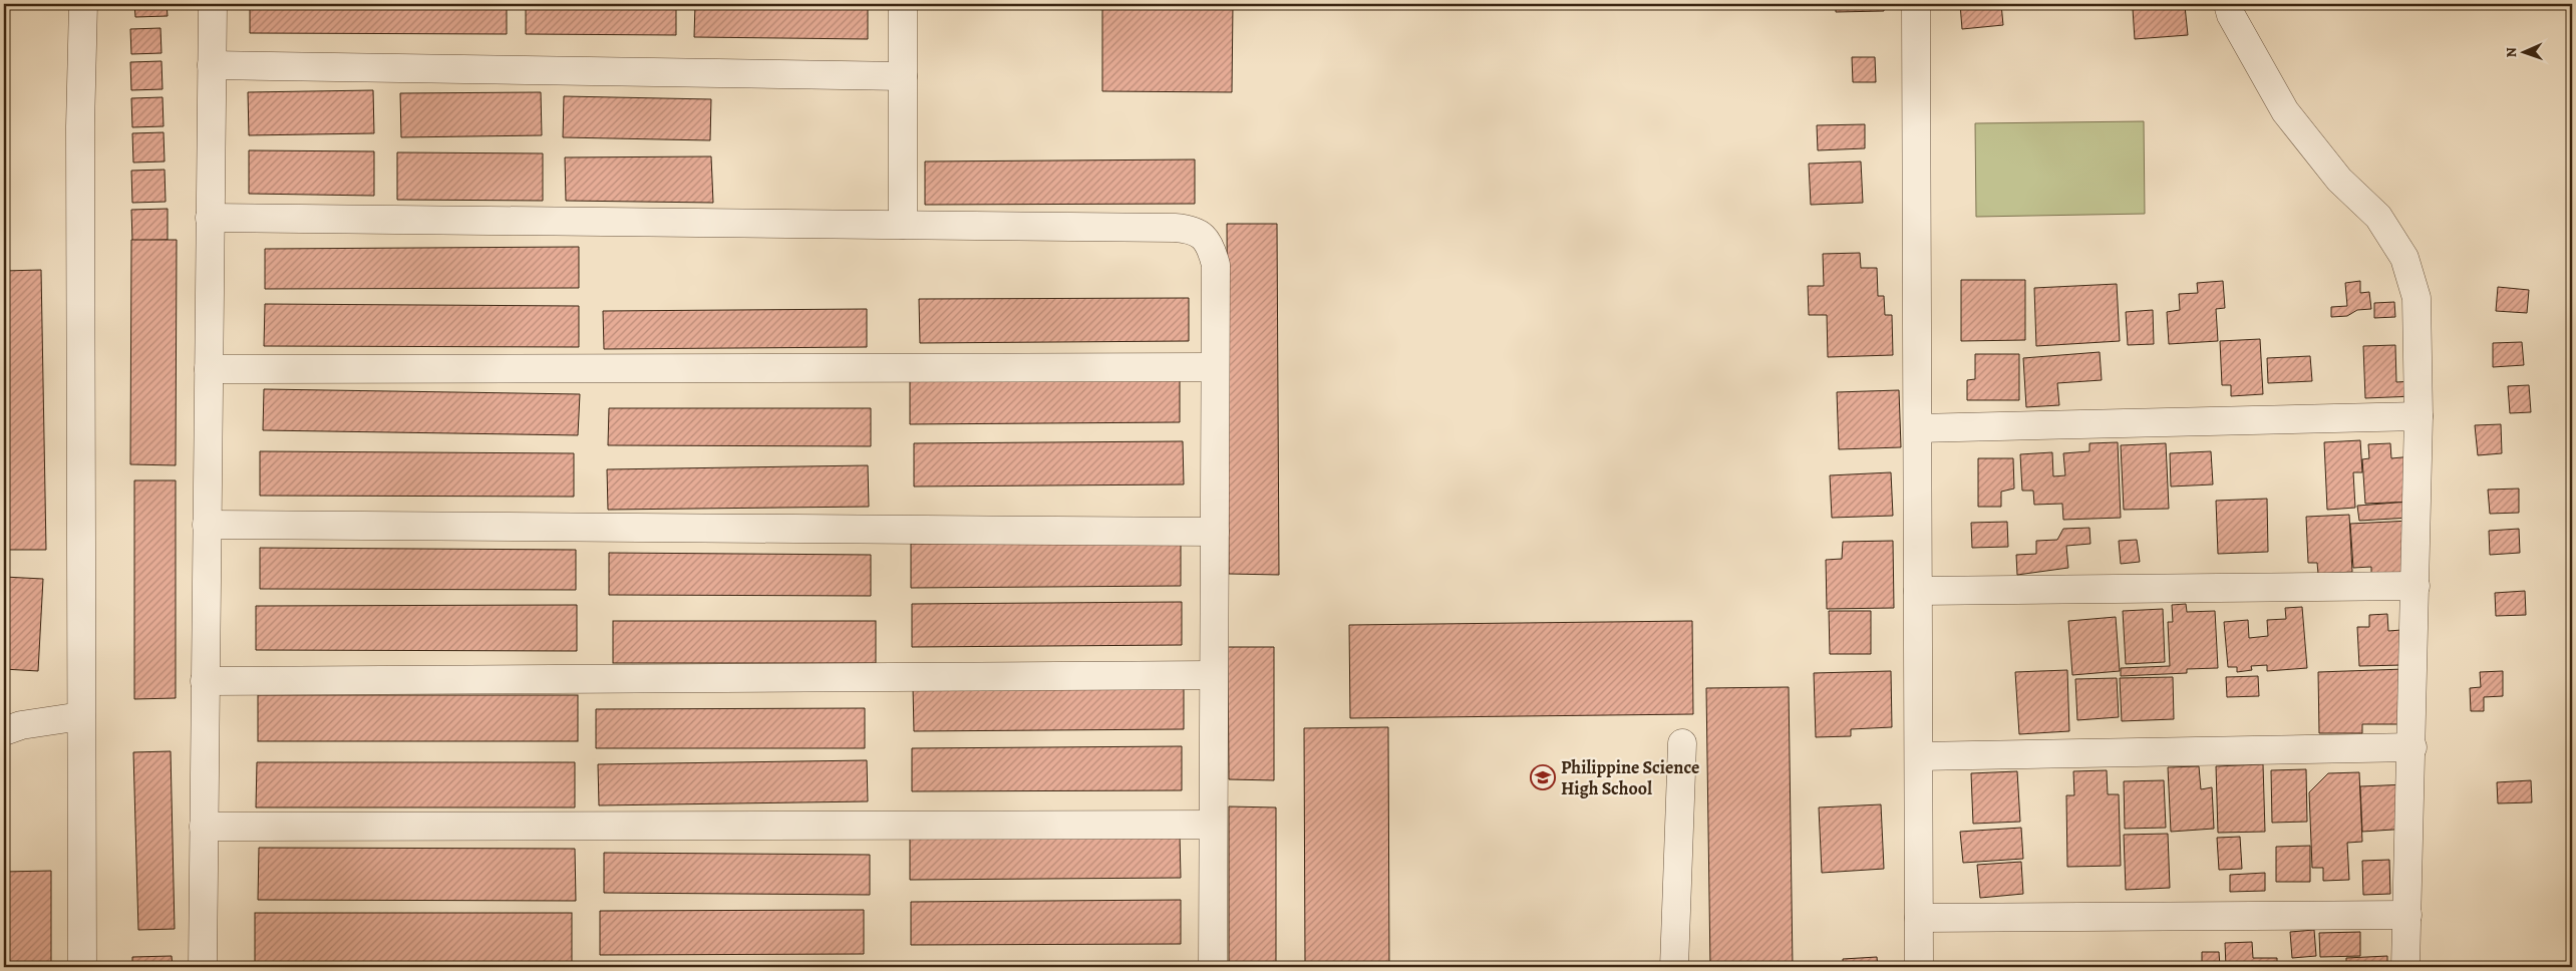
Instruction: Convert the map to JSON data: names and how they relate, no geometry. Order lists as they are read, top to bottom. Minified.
{"places":{"school or university":["Philippine Science High School"]},"north":"left"}
